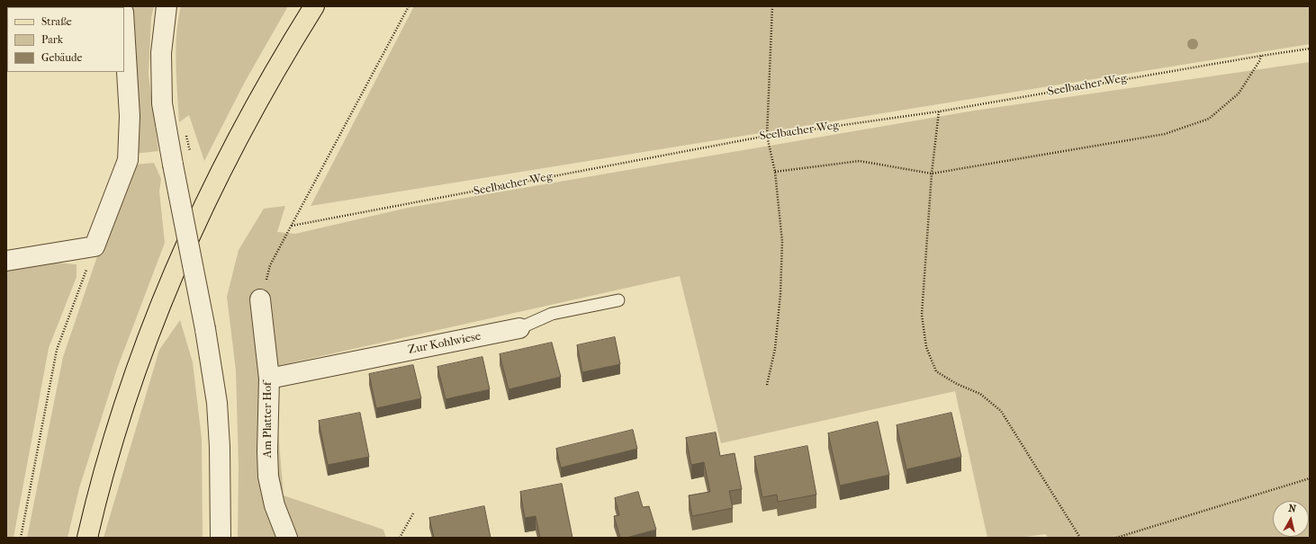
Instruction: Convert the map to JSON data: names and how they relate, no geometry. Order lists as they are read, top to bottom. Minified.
{"streets":{"street":["Zur Kohlwiese","Am Platter Hof"],"path":["Seelbacher Weg"]},"crossings":[["Zur Kohlwiese","Am Platter Hof"]],"legend":["Straße","Park","Gebäude"],"north":"top"}
